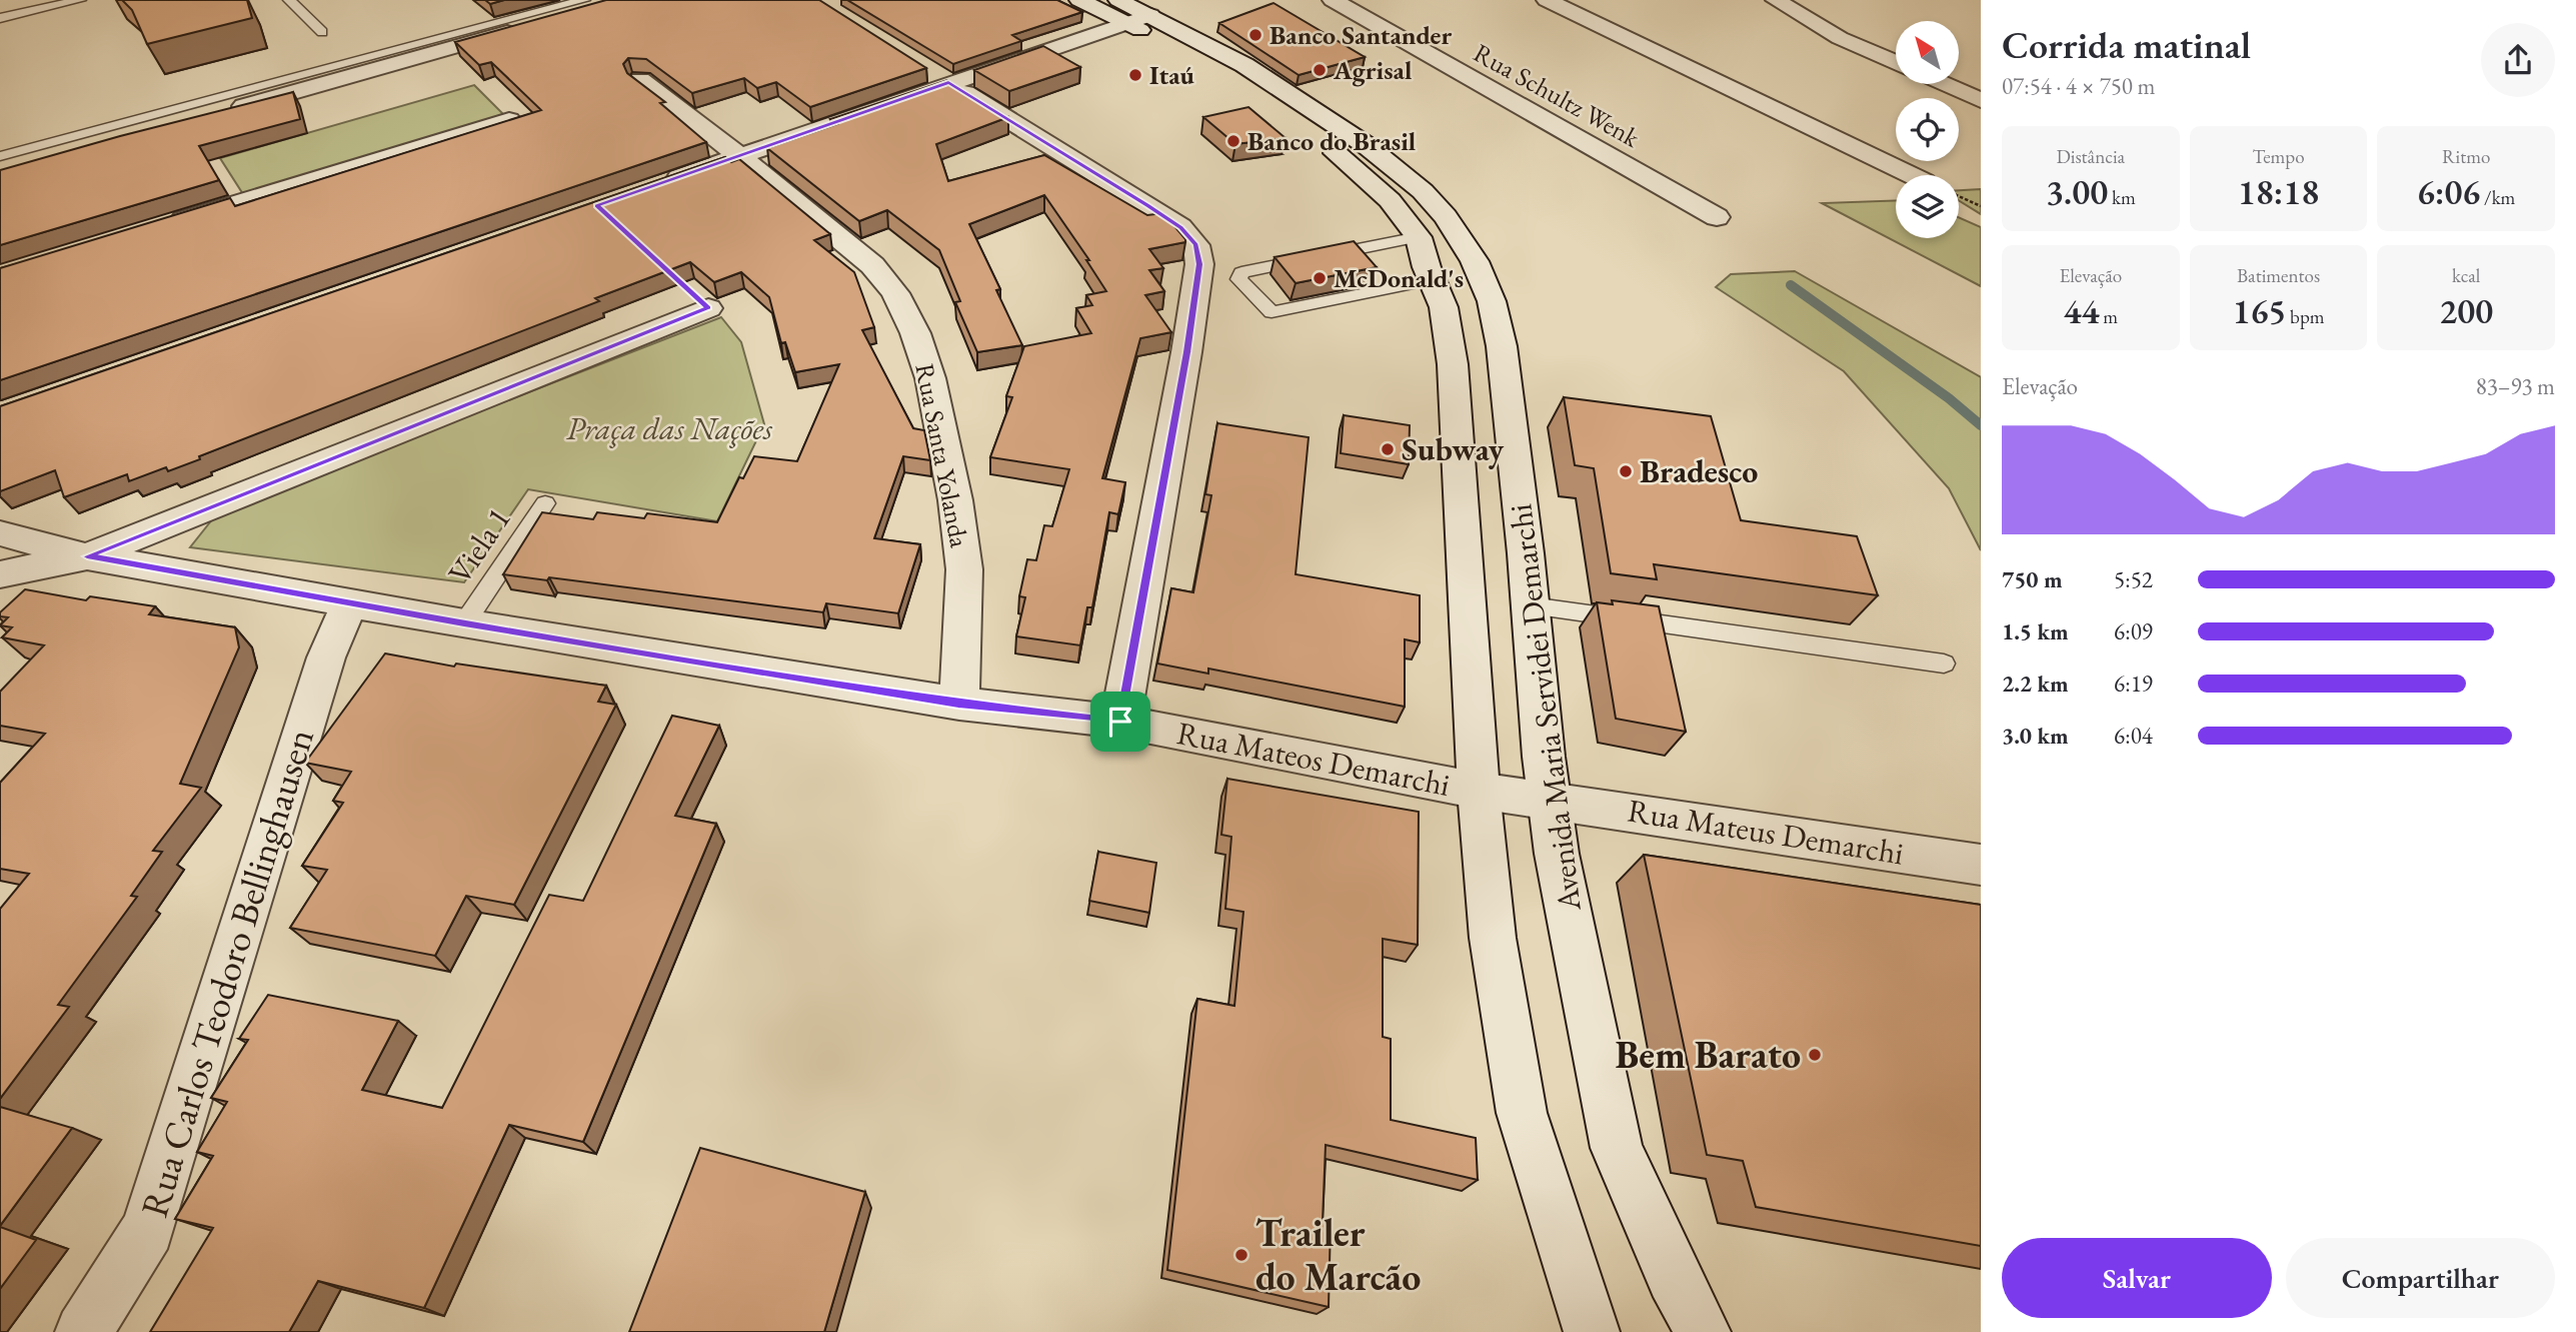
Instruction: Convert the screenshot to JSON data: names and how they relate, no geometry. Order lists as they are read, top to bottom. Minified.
{"streets":{"street":["Rua Schultz Wenk","Rua Santa Yolanda","Avenida Maria Servidei Demarchi","Rua Mateos Demarchi","Rua Mateus Demarchi","Rua Carlos Teodoro Bellinghausen"],"lane":["Viela 1"]},"crossings":[["Rua Santa Yolanda","Rua Mateos Demarchi"],["Viela 1","Rua Mateos Demarchi"],["Avenida Maria Servidei Demarchi","Rua Mateos Demarchi"],["Avenida Maria Servidei Demarchi","Rua Mateus Demarchi"],["Rua Mateos Demarchi","Rua Mateus Demarchi"],["Rua Mateos Demarchi","Rua Carlos Teodoro Bellinghausen"]],"parks":["Praça das Nações"],"places":["Banco Santander","Agrisal","Itaú","Banco do Brasil","McDonald's","Subway","Bradesco","Bem Barato","Trailer do Marcão"],"north":"top left","page":{"heading":["Corrida matinal","07:54 · 4 × 750 m"],"stats":[["Distância","3.00 km"],["Tempo","18:18"],["Ritmo","6:06 /km"],["Elevação","44 m"],["Batimentos","165 bpm"],["kcal","200"]],"chart":["Elevação","83–93 m"],"list":[{"name":"750 m","note":"5:52"},{"name":"1.5 km","note":"6:09"},{"name":"2.2 km","note":"6:19"},{"name":"3.0 km","note":"6:04"}],"buttons":["Salvar","Compartilhar"]}}
